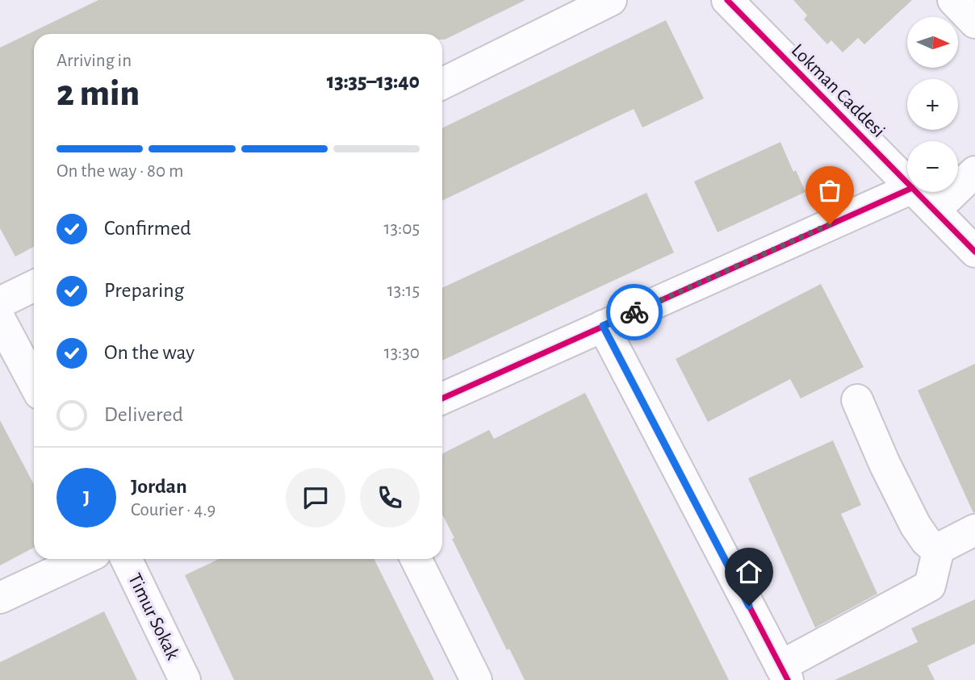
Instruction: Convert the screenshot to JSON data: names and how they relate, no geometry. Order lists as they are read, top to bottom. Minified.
{"streets":{"street":["Lokman Caddesi","Timur Sokak"]},"north":"right","page":{"map_buttons":["+","−"],"heading":["2 min","Arriving in","13:35–13:40"],"panel":["Jordan","Courier · 4.9"],"bar":"On the way · 80 m","list":[["Confirmed","13:05"],["Preparing","13:15"],["On the way","13:30"],"Delivered"],"round":"J"}}
